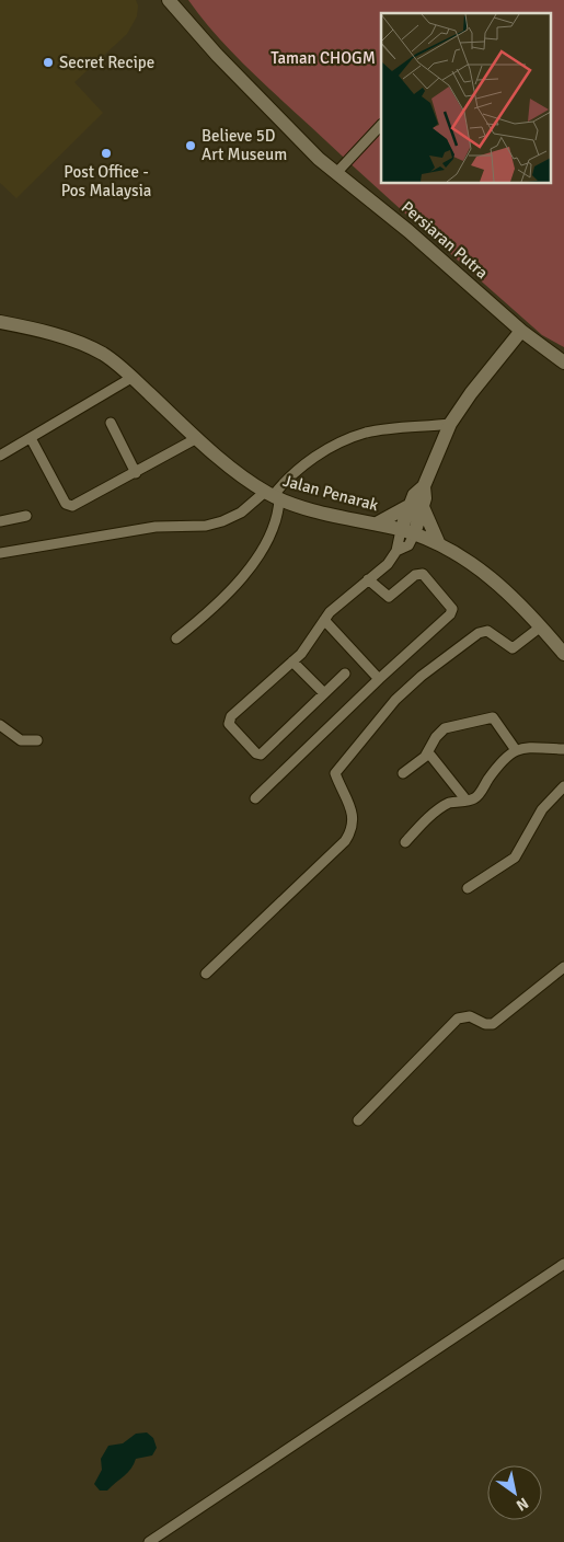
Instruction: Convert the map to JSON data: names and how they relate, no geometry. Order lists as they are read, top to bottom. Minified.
{"streets":{"main road":["Persiaran Putra","Jalan Penarak"]},"parks":["Taman CHOGM"],"places":["Secret Recipe","Believe 5D Art Museum","Post Office - Pos Malaysia"],"north":"bottom right"}
